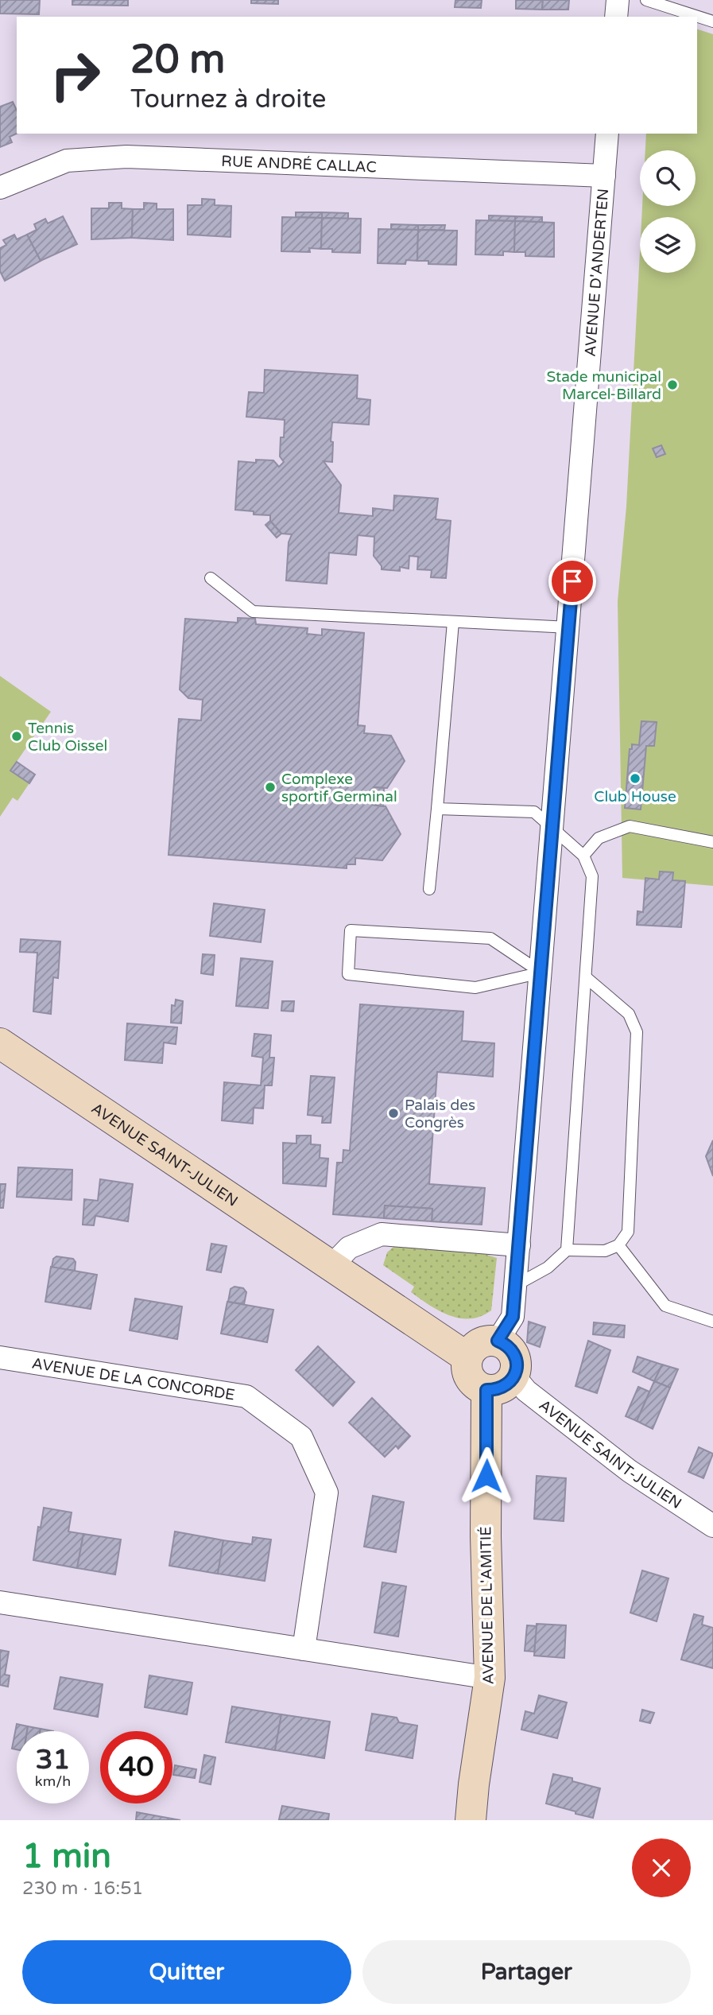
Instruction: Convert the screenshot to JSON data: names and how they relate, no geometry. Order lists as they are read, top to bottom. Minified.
{"streets":{"street":["RUE ANDRÉ CALLAC","AVENUE D'ANDERTEN","AVENUE SAINT-JULIEN","AVENUE DE LA CONCORDE","AVENUE DE L'AMITIÉ"]},"crossings":[["RUE ANDRÉ CALLAC","AVENUE D'ANDERTEN"],["AVENUE D'ANDERTEN","AVENUE SAINT-JULIEN"],["AVENUE D'ANDERTEN","AVENUE DE L'AMITIÉ"],["AVENUE SAINT-JULIEN","AVENUE DE L'AMITIÉ"]],"places":["Stade municipal Marcel-Billard","Tennis Club Oissel","Club House","Complexe sportif Germinal","Palais des Congrès"],"page":{"turn":["20 m","Tournez à droite"],"speed":"31 km/h","limit":"40","heading":["1 min","230 m · 16:51"],"buttons":["Quitter","Partager"]}}
